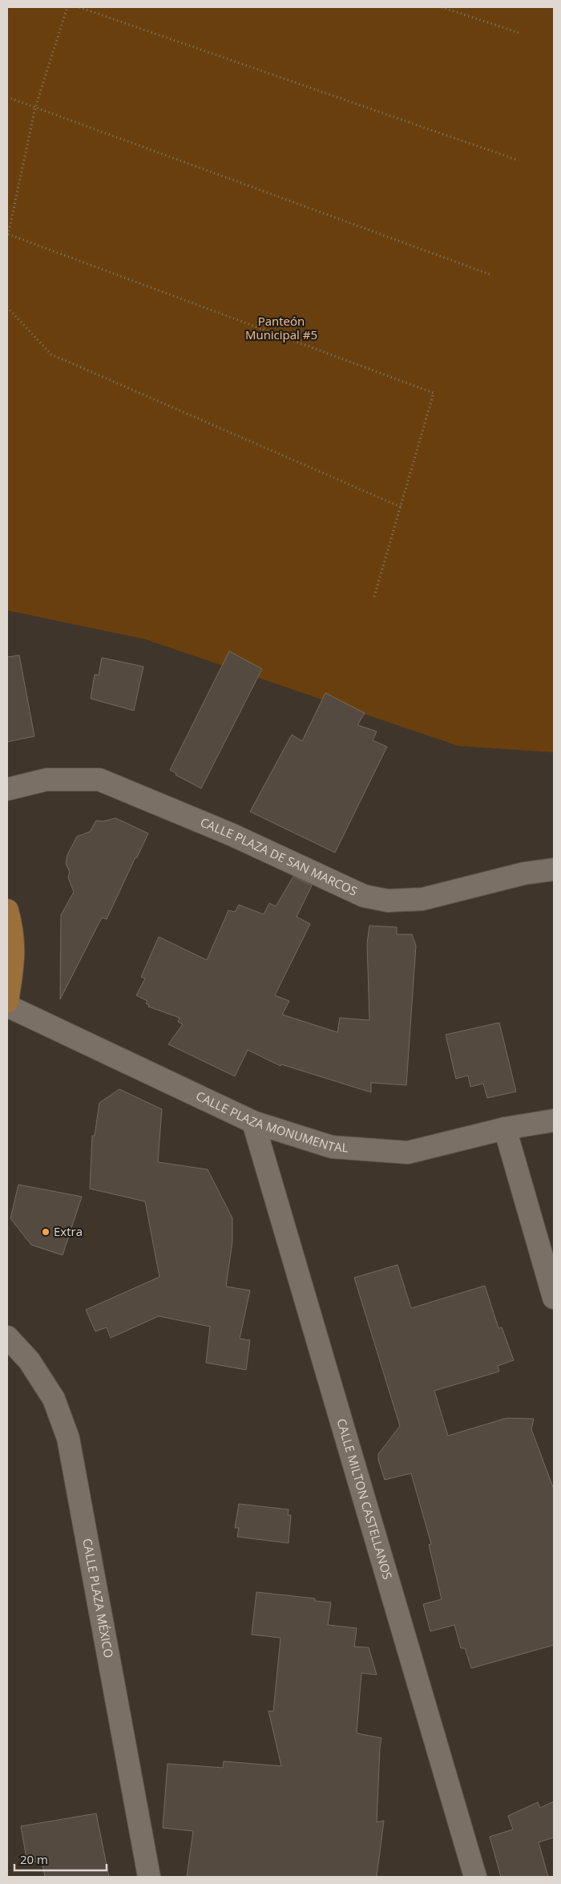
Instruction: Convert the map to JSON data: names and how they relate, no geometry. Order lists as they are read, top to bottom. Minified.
{"streets":{"street":["CALLE PLAZA DE SAN MARCOS","CALLE PLAZA MONUMENTAL","CALLE MILTON CASTELLANOS","CALLE PLAZA MÉXICO"]},"crossings":[["CALLE PLAZA MONUMENTAL","CALLE MILTON CASTELLANOS"]],"parks":["Panteón Municipal #5"],"places":["Extra"],"scale_bar":"20 m"}
